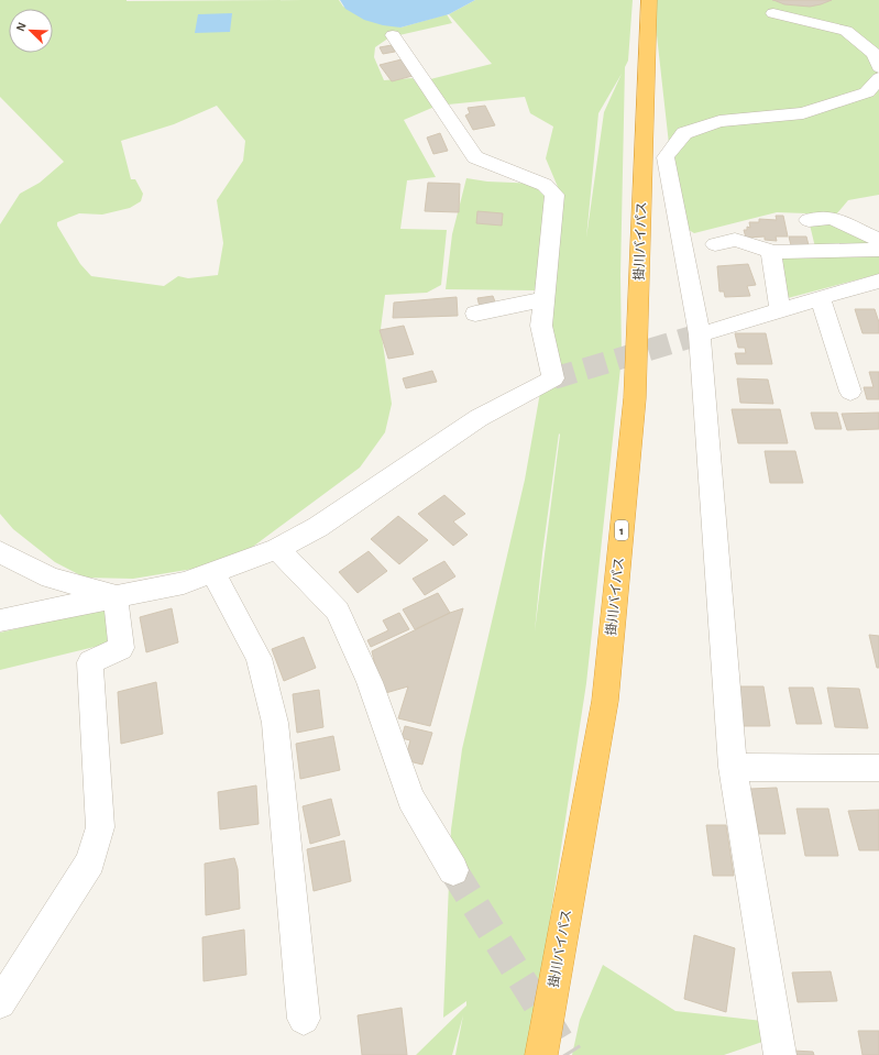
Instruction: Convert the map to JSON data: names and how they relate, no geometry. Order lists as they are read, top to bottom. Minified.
{"streets":{"highway":["掛川バイパス","1"]},"north":"top left"}
